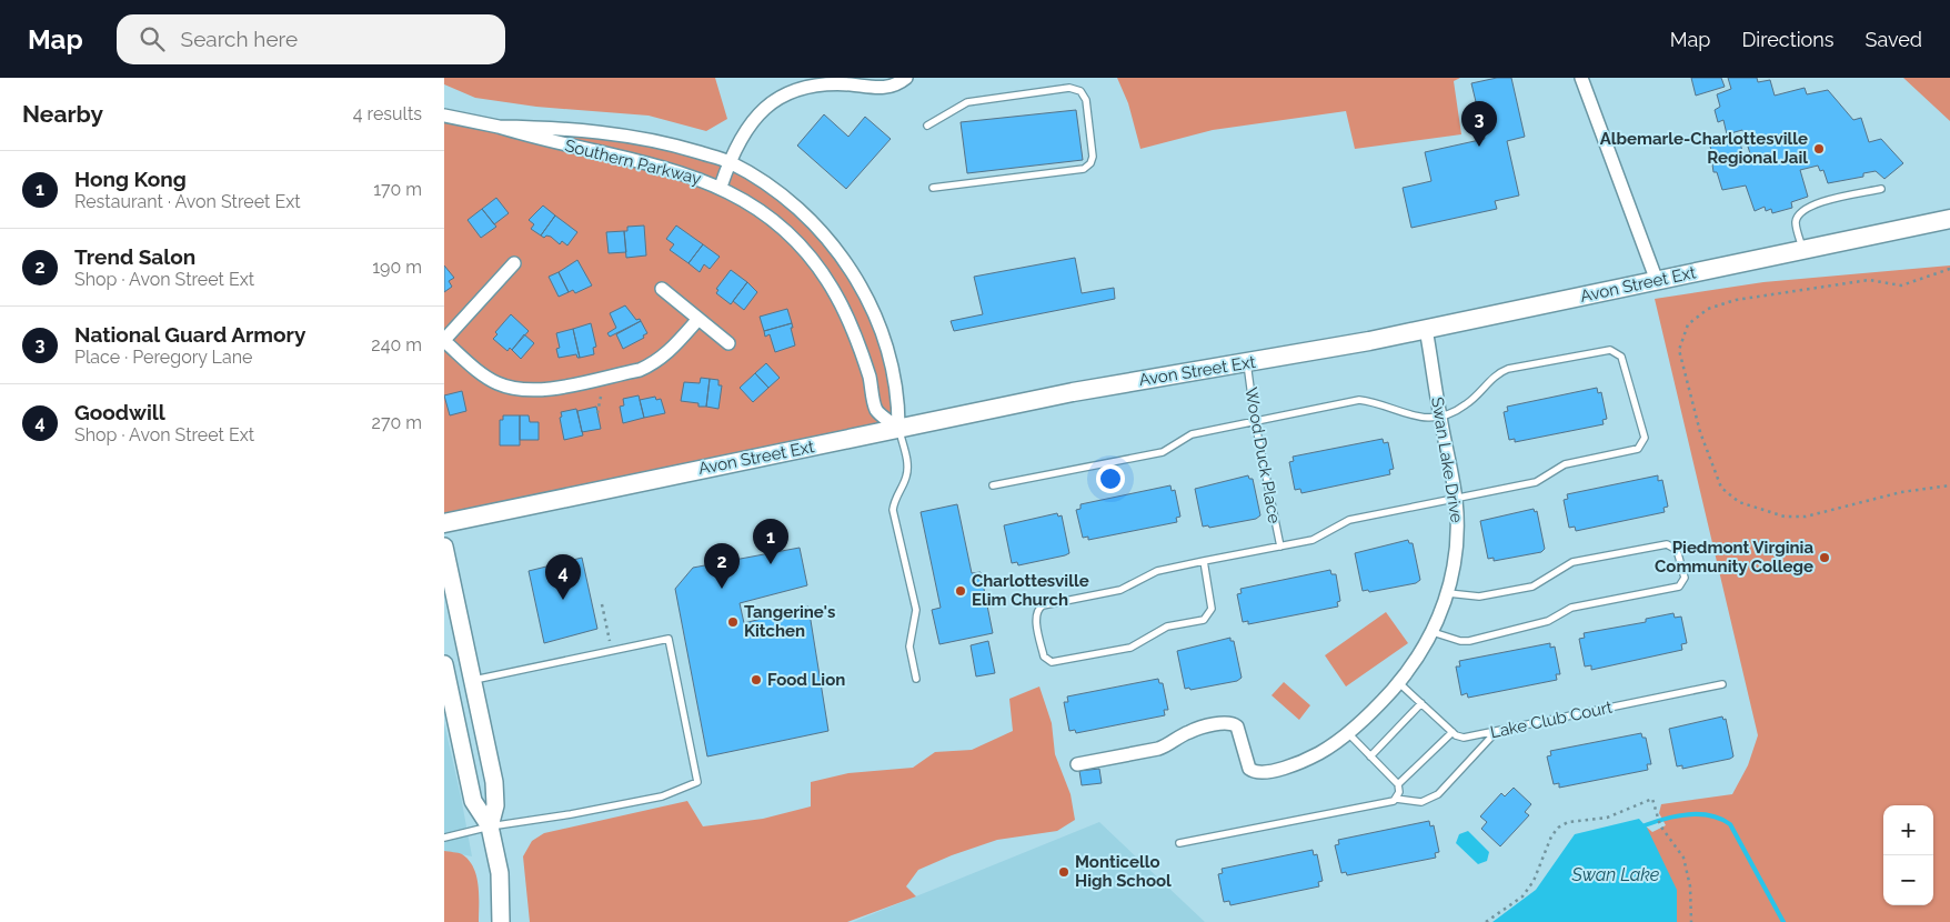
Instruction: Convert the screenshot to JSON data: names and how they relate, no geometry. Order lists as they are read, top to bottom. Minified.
{"streets":{"main road":["Avon Street Ext"],"street":["Southern Parkway","Swan Lake Drive"],"lane":["Wood Duck Place","Lake Club Court"]},"crossings":[["Southern Parkway","Avon Street Ext"],["Avon Street Ext","Wood Duck Place"],["Avon Street Ext","Swan Lake Drive"]],"water":["Swan Lake"],"places":["Albemarle-Charlottesville Regional Jail","Piedmont Virginia Community College","Charlottesville Elim Church","Tangerine's Kitchen","Food Lion","Monticello High School"],"page":{"header":"Map","search":"Search here","nav":["Map","Directions","Saved"],"heading":["Nearby","4 results"],"pins":["3","1","2","4"],"list":[{"mark":"1","name":"Hong Kong","note":"Restaurant · Avon Street Ext","value":"170 m"},{"mark":"2","name":"Trend Salon","note":"Shop · Avon Street Ext","value":"190 m"},{"mark":"3","name":"National Guard Armory","note":"Place · Peregory Lane","value":"240 m"},{"mark":"4","name":"Goodwill","note":"Shop · Avon Street Ext","value":"270 m"}],"map_buttons":["+","−"]}}
